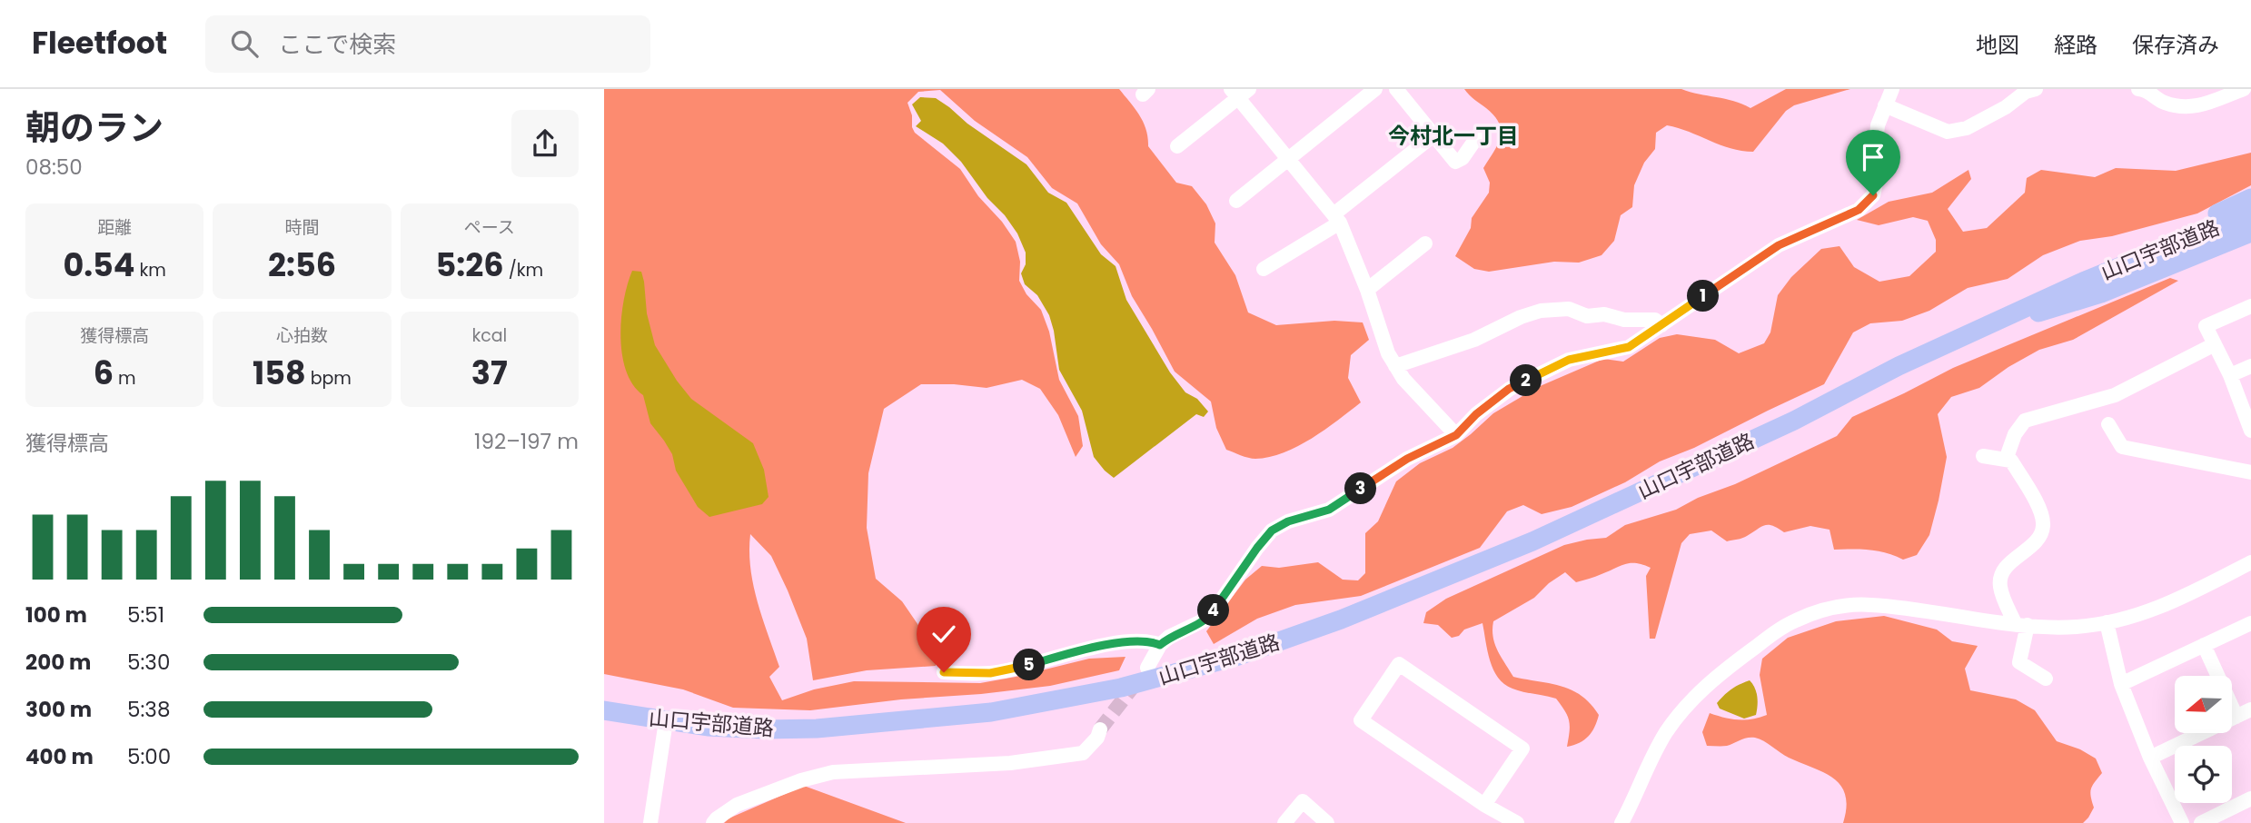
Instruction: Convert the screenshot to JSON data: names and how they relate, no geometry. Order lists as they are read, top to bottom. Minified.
{"streets":{"main road":["山口宇部道路"]},"districts":["今村北一丁目"],"north":"left","page":{"header":"Fleetfoot","search":"ここで検索","nav":["地図","経路","保存済み"],"heading":["朝のラン","08:50"],"stats":[["距離","0.54 km"],["時間","2:56"],["ペース","5:26 /km"],["獲得標高","6 m"],["心拍数","158 bpm"],["kcal","37"]],"pins":["1","2","3","4","5"],"chart":["獲得標高","192–197 m"],"list":[{"name":"100 m","note":"5:51"},{"name":"200 m","note":"5:30"},{"name":"300 m","note":"5:38"},{"name":"400 m","note":"5:00"}]}}
